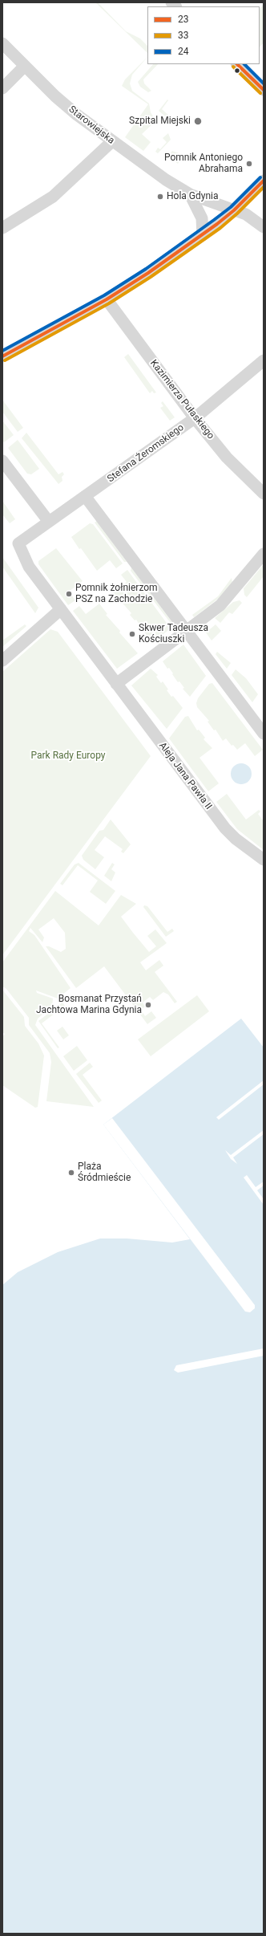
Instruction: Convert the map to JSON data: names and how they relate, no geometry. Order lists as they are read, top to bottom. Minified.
{"streets":{"street":["Starowiejska","Kazimierza Pułaskiego","Stefana Żeromskiego","Aleja Jana Pawła II"]},"crossings":[["Kazimierza Pułaskiego","Stefana Żeromskiego"]],"parks":["Park Rady Europy"],"places":["Szpital Miejski","Pomnik Antoniego Abrahama","Hola Gdynia","Pomnik żołnierzom PSZ na Zachodzie","Skwer Tadeusza Kościuszki","Bosmanat Przystań Jachtowa Marina Gdynia","Plaża Śródmieście"],"lines":["transit line 23","transit line 24","transit line 33"],"legend":["23","33","24"]}
